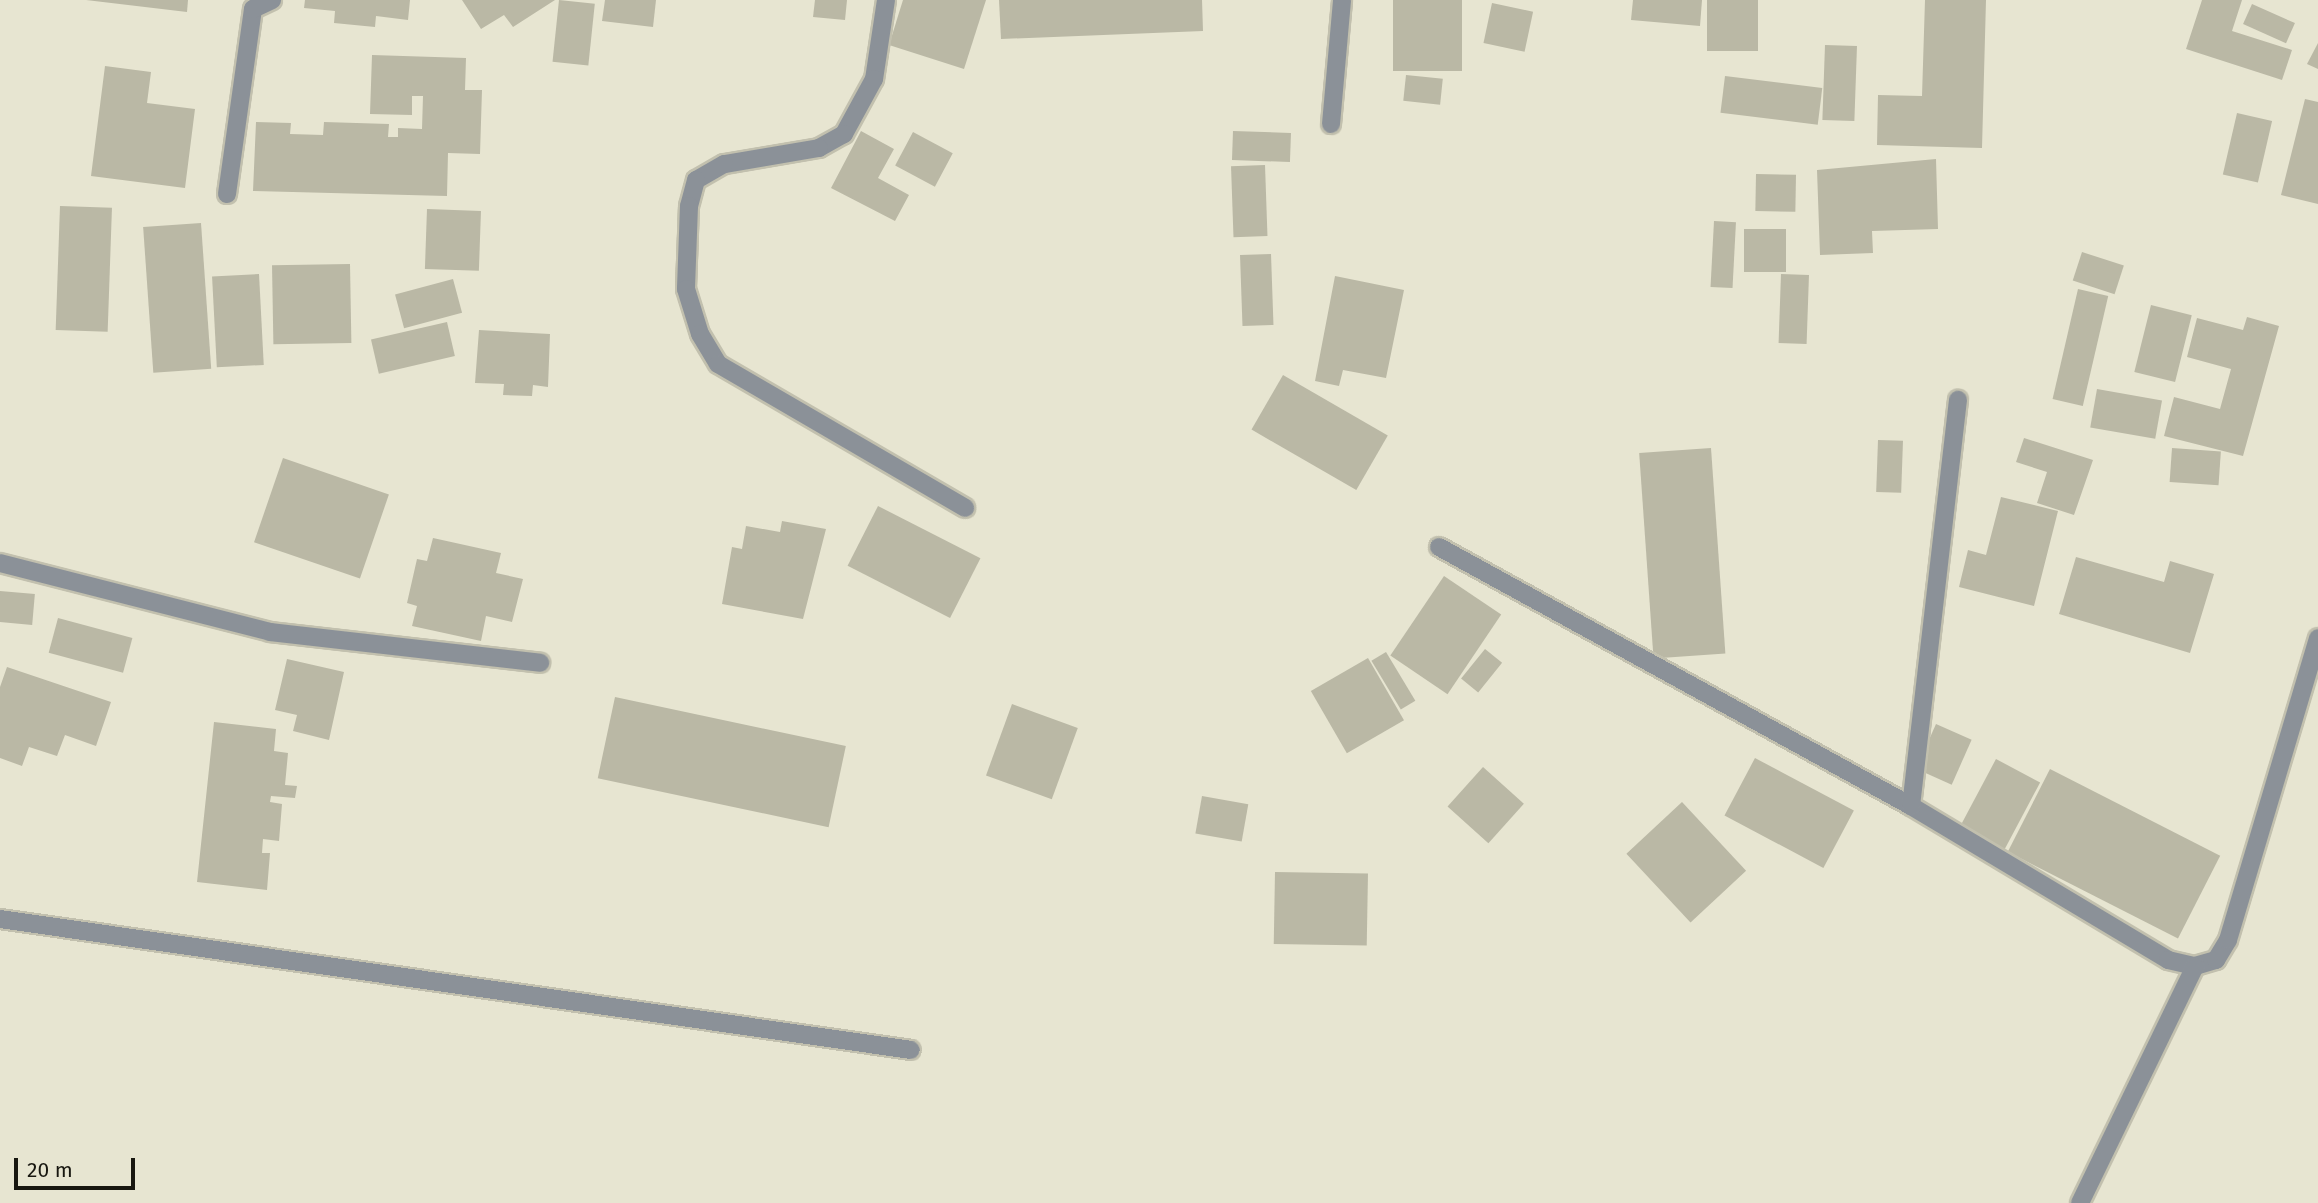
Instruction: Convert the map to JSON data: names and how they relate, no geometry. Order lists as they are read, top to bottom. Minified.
{"scale_bar":"20 m"}
